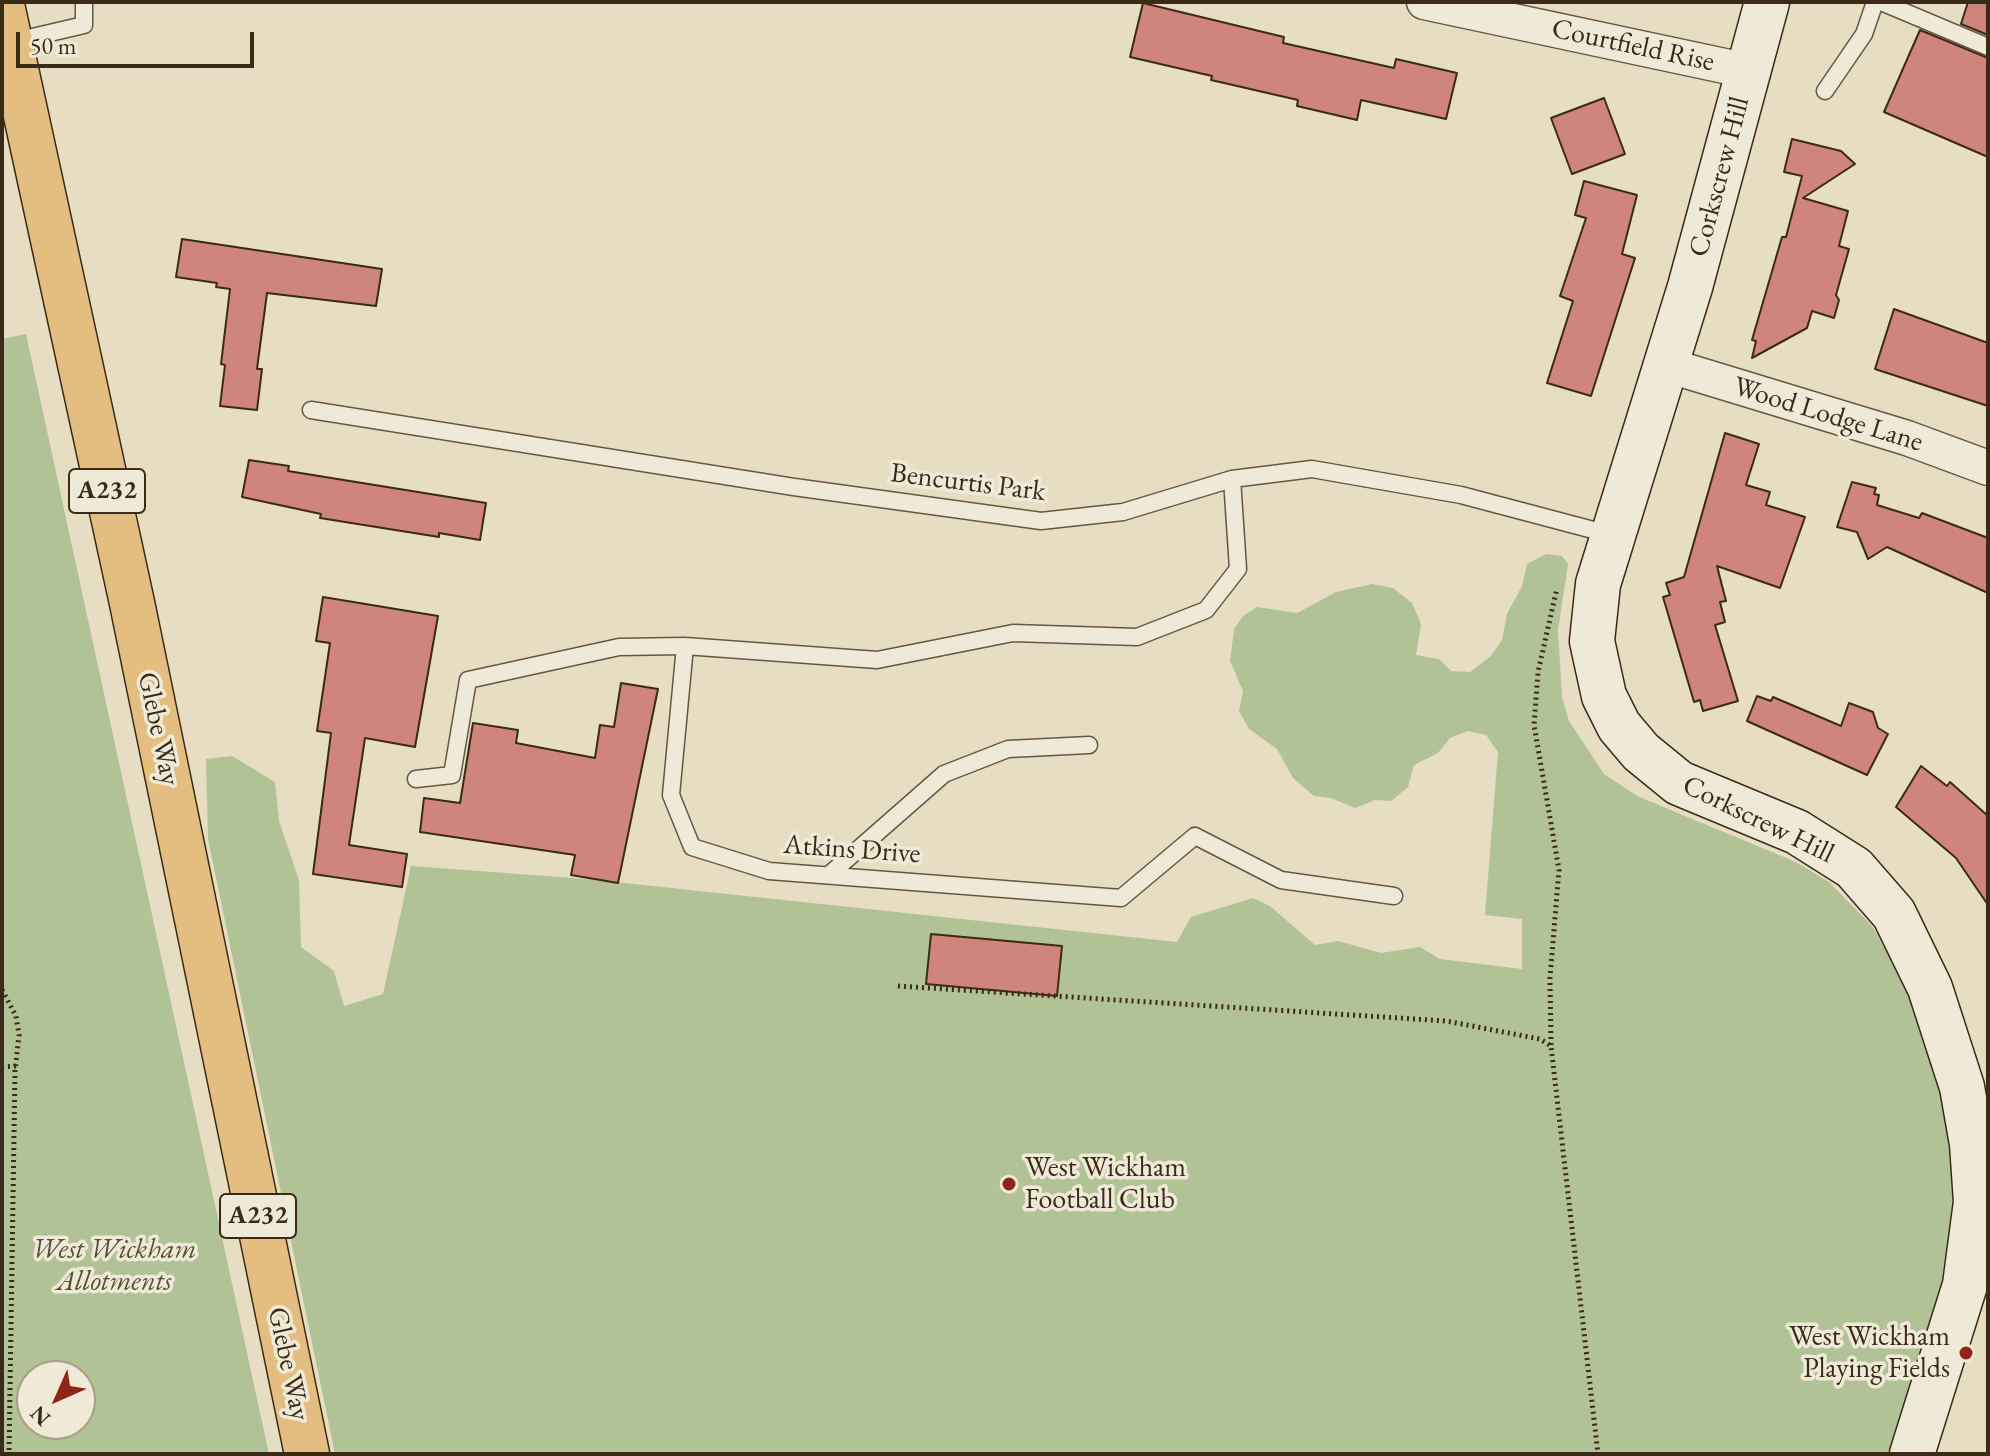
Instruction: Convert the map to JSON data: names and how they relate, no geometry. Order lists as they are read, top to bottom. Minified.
{"streets":{"highway":["A232","Glebe Way"],"street":["Courtfield Rise","Corkscrew Hill","Wood Lodge Lane"],"lane":["Bencurtis Park","Atkins Drive"]},"crossings":[["Courtfield Rise","Corkscrew Hill"],["Corkscrew Hill","Wood Lodge Lane"],["Corkscrew Hill","Bencurtis Park"]],"parks":["West Wickham Allotments"],"places":["West Wickham Football Club","West Wickham Playing Fields"],"scale_bar":"50 m","north":"bottom left"}
